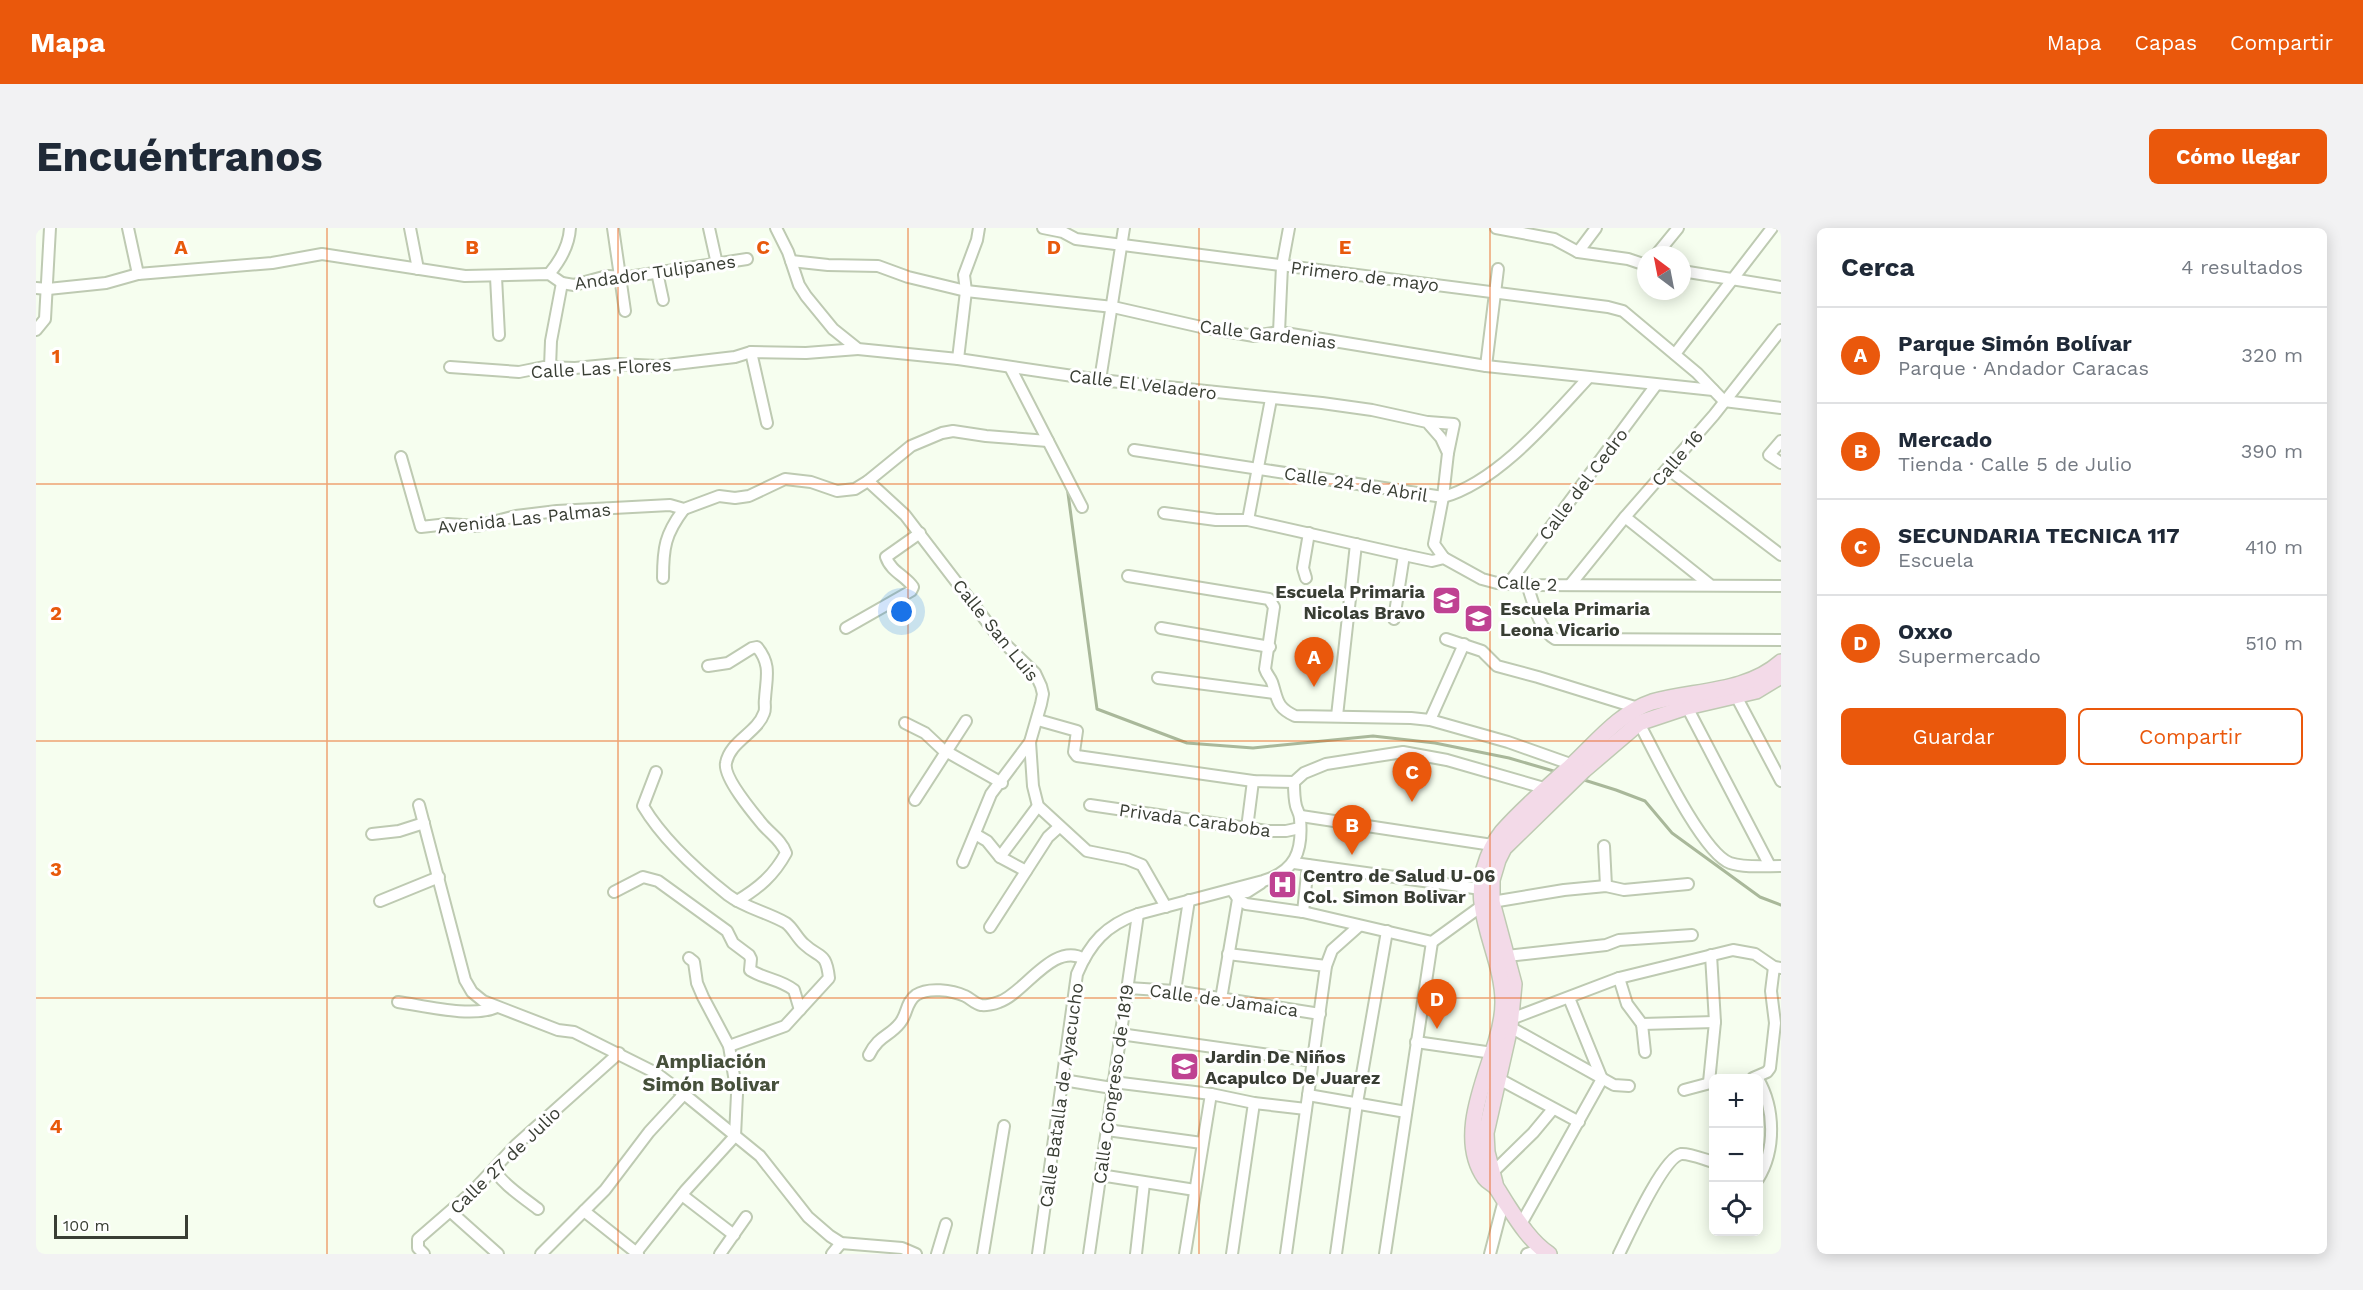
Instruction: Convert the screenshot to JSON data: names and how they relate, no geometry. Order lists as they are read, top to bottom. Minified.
{"streets":{"street":["Andador Tulipanes","Primero de mayo","Calle Gardenias","Calle Las Flores","Calle El Veladero","Calle 16","Calle 24 de Abril","Calle del Cedro","Avenida Las Palmas","Calle 2","Calle San Luis","Privada Caraboba","Calle de Jamaica","Calle Congreso de 1819","Calle Batalla de Ayacucho","Calle 27 de Julio"]},"crossings":[["Primero de mayo","Calle Gardenias"],["Primero de mayo","Calle 16"],["Calle Gardenias","Calle 24 de Abril"],["Calle Gardenias","Calle del Cedro"],["Calle Las Flores","Calle El Veladero"],["Calle 16","Calle 2"],["Calle del Cedro","Calle 2"],["Avenida Las Palmas","Calle San Luis"],["Calle de Jamaica","Calle Congreso de 1819"],["Calle Congreso de 1819","Calle Batalla de Ayacucho"]],"districts":["Ampliación Simón Bolivar"],"places":{"school or university":["Escuela Primaria Nicolas Bravo","Escuela Primaria Leona Vicario","Jardin De Niños Acapulco De Juarez"],"hospital":["Centro de Salud U-06 Col. Simon Bolivar"]},"scale_bar":"100 m","north":"top left","page":{"header":"Mapa","nav":["Mapa","Capas","Compartir"],"buttons":["Cómo llegar",["Guardar","Compartir"]],"title":"Encuéntranos","heading":["Cerca","4 resultados"],"list":[{"mark":"A","name":"Parque Simón Bolívar","note":"Parque · Andador Caracas","value":"320 m"},{"mark":"B","name":"Mercado","note":"Tienda · Calle 5 de Julio","value":"390 m"},{"mark":"C","name":"SECUNDARIA TECNICA 117","note":"Escuela","value":"410 m"},{"mark":"D","name":"Oxxo","note":"Supermercado","value":"510 m"}],"pins":["A","C","B","D"],"map_buttons":["+","−"],"scale":"100 m"},"grid":{"columns":["A","B","C","D","E"],"rows":["1","2","3","4"]}}
